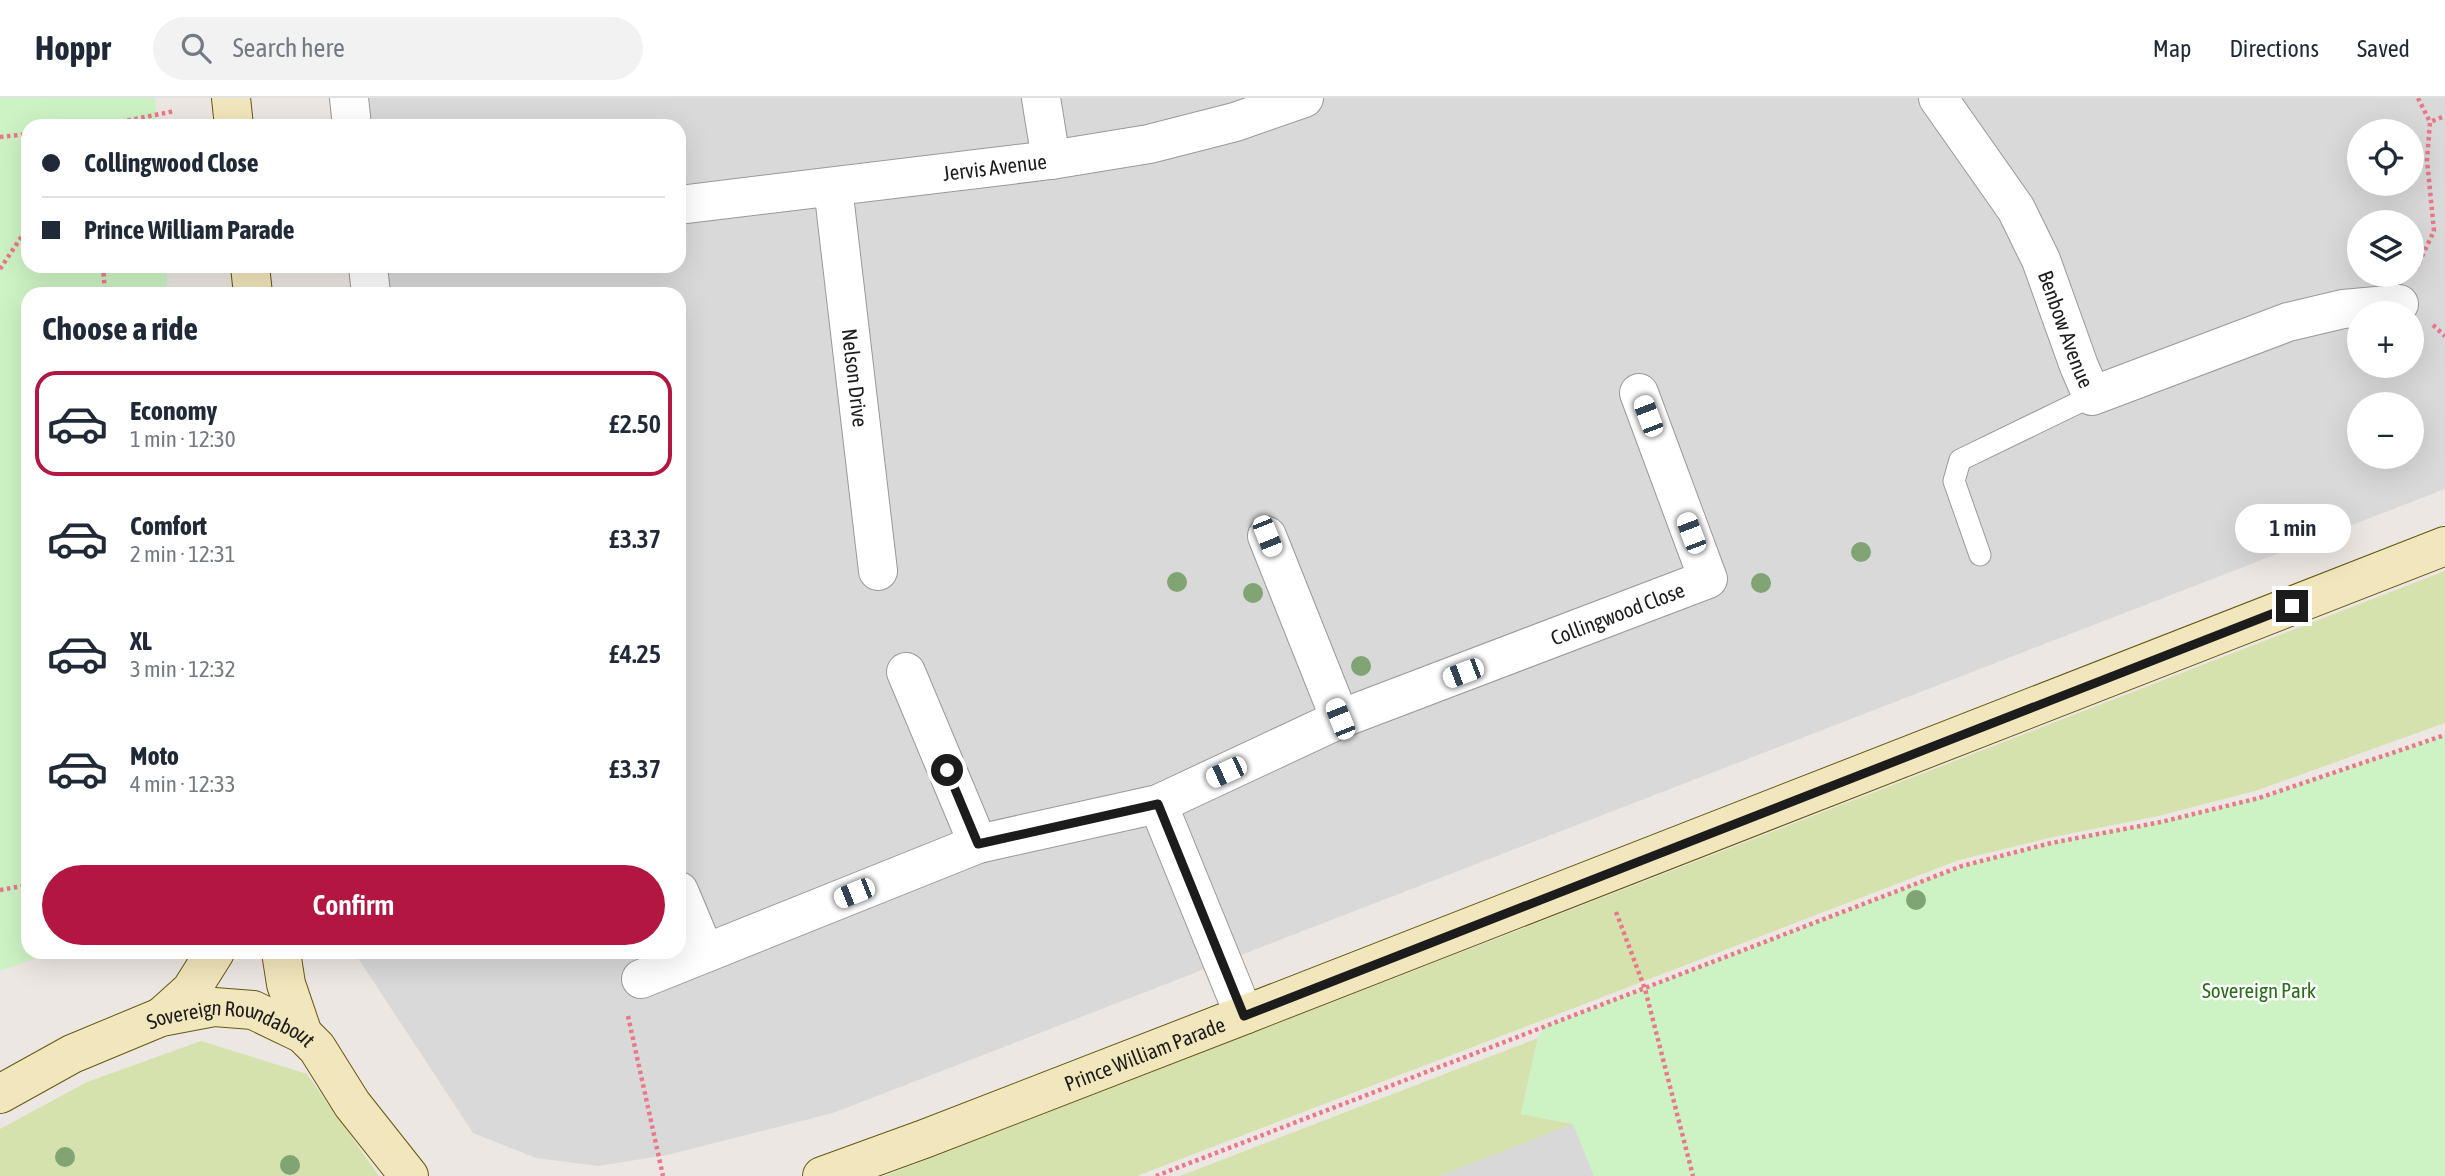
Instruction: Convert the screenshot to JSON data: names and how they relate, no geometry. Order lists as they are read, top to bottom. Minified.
{"streets":{"street":["Jervis Avenue","Benbow Avenue","Nelson Drive","Collingwood Close","Sovereign Roundabout","Prince William Parade"]},"crossings":[["Jervis Avenue","Nelson Drive"]],"parks":["Sovereign Park"],"page":{"header":"Hoppr","search":"Search here","nav":["Map","Directions","Saved"],"map_buttons":["+","−"],"banner":["Collingwood Close","Prince William Parade"],"heading":"Choose a ride","list":[{"name":"Economy","note":"1 min · 12:30","value":"£2.50"},{"name":"Comfort","note":"2 min · 12:31","value":"£3.37"},{"name":"XL","note":"3 min · 12:32","value":"£4.25"},{"name":"Moto","note":"4 min · 12:33","value":"£3.37"}],"bubble":"1 min","buttons":"Confirm"}}
